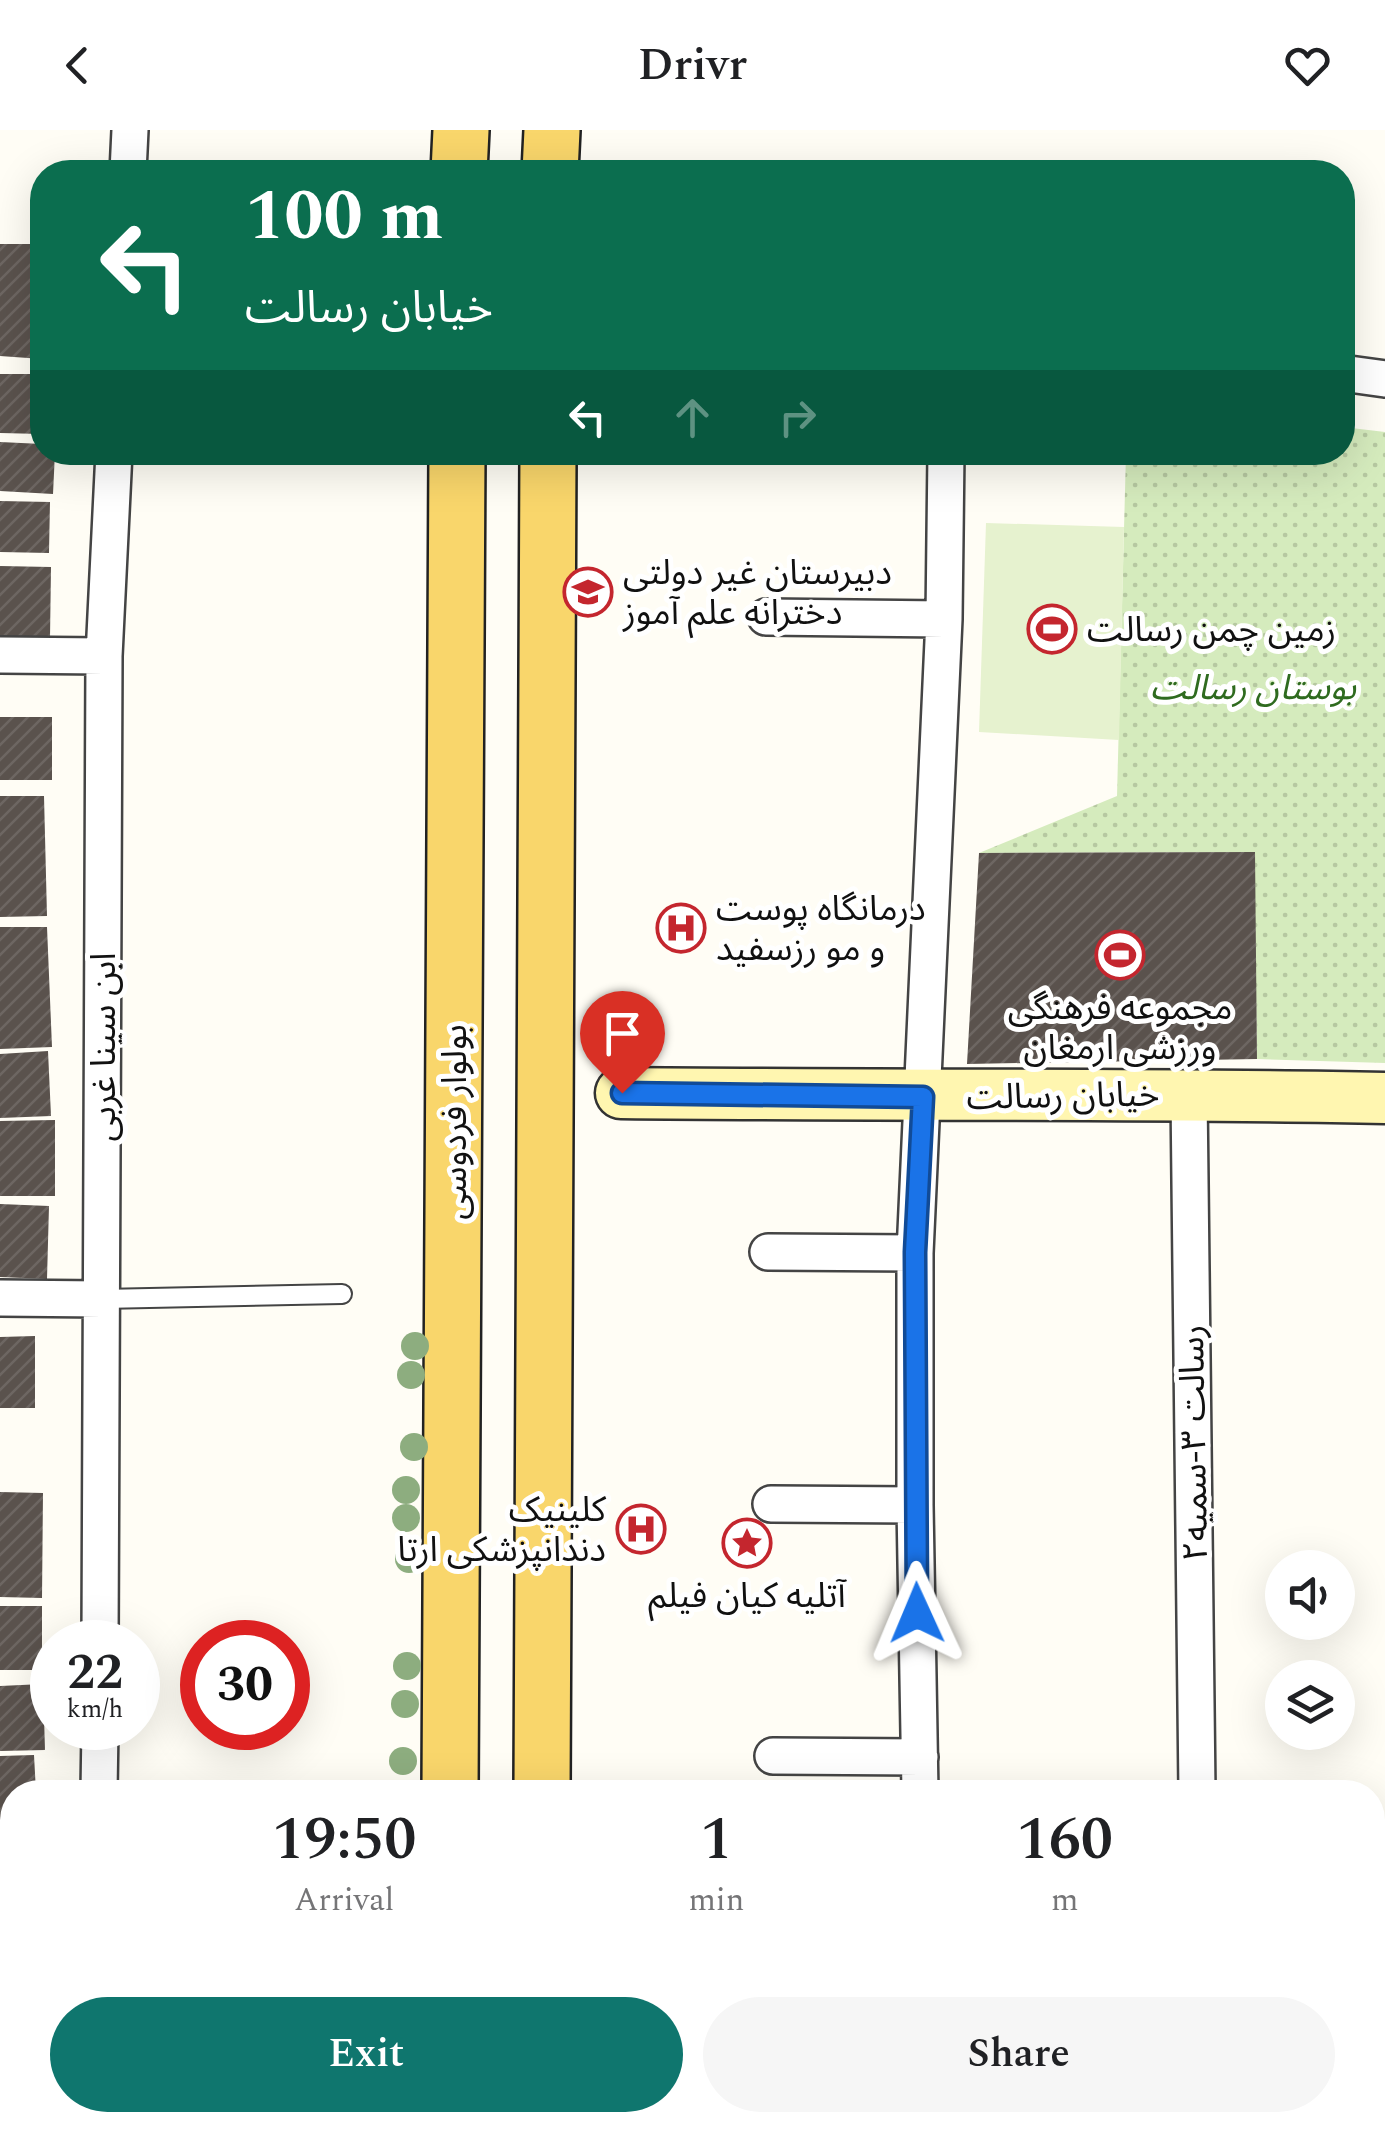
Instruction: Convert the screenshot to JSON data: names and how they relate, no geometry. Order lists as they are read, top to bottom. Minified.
{"streets":{"main road":["بولوار فردوسی"],"street":["ابن سینا غربی","خیابان رسالت","رسالت ۳-سمیه۲"]},"crossings":[["خیابان رسالت","رسالت ۳-سمیه۲"]],"parks":["بوستان رسالت"],"places":{"school or university":["دبیرستان غیر دولتی دخترانه علم آموز"],"sports":["زمین چمن رسالت","مجموعه فرهنگی ورزشی ارمغان"],"hospital":["درمانگاه پوست و مو رزسفید","کلینیک دندانپزشکی ارتا"],"place":["آتلیه کیان فیلم"]},"page":{"header":"Drivr","turn":["100 m","خیابان رسالت"],"speed":"22 km/h","limit":"30","eta":["19:50","Arrival","1","min","160","m"],"buttons":["Exit","Share"]}}
